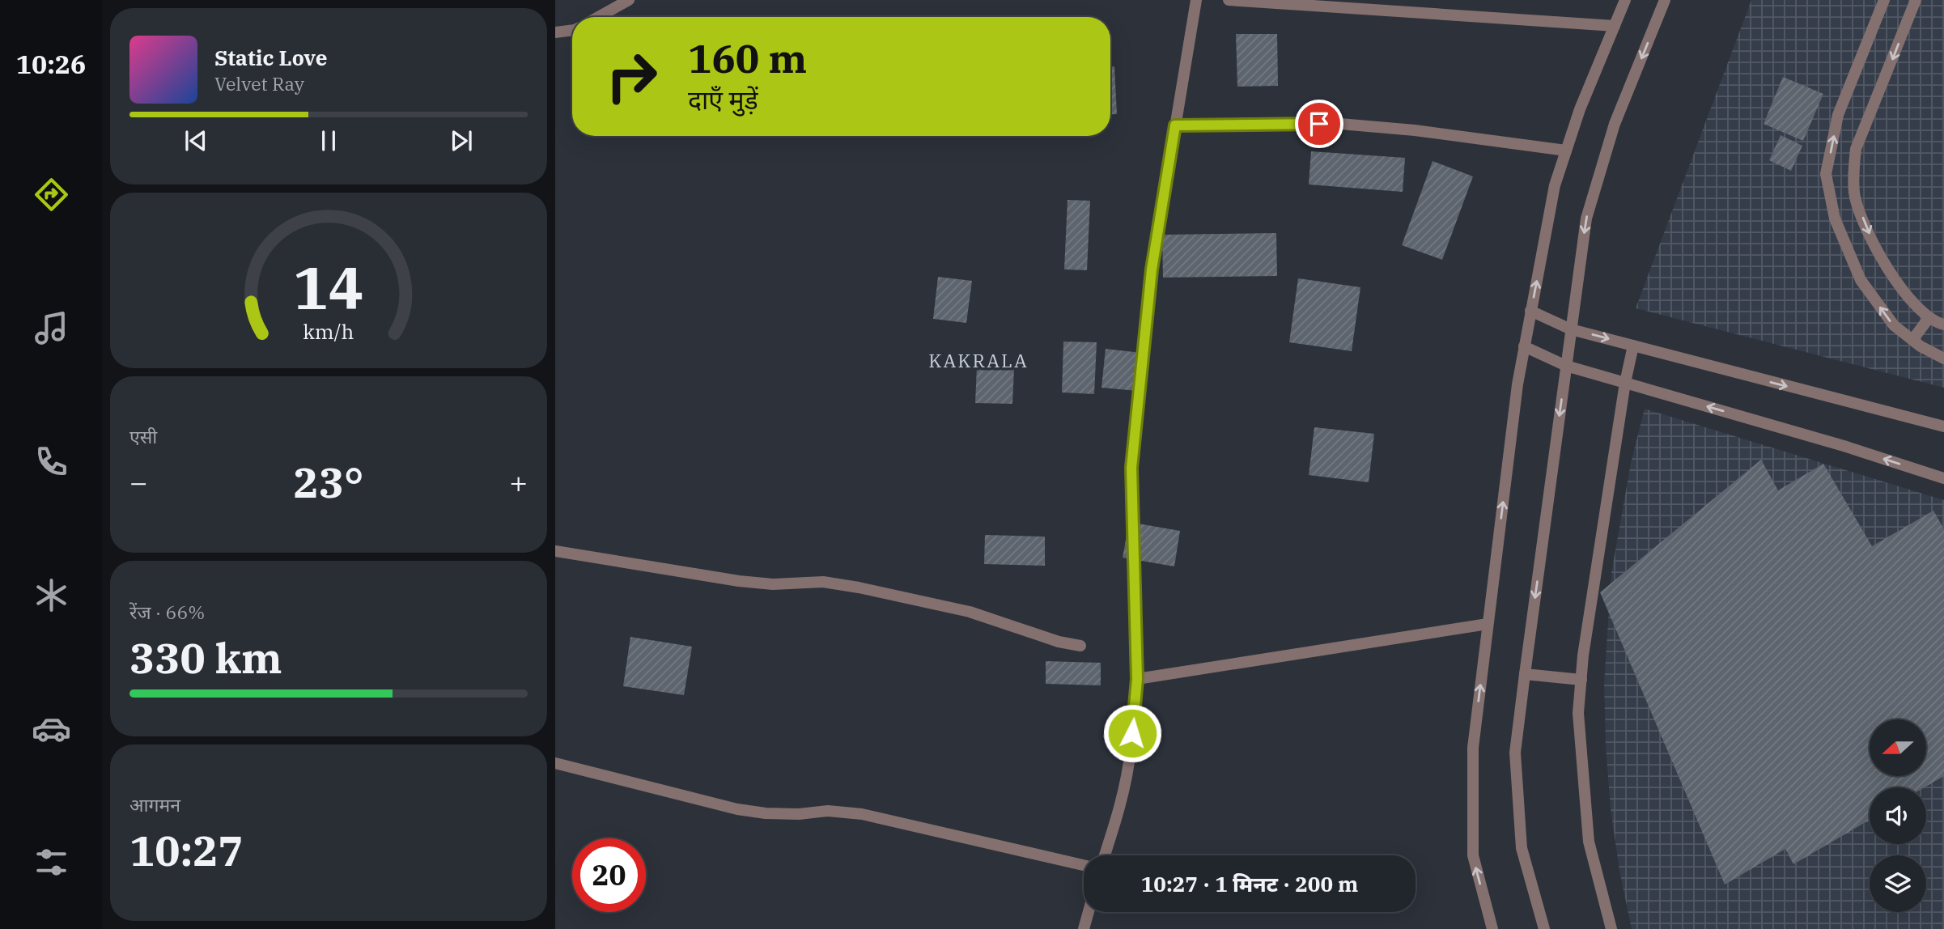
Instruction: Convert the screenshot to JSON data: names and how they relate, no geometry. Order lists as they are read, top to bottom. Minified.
{"districts":["KAKRALA"],"north":"left","page":{"tabs":"10:26","turn":["160 m","दाएँ मुड़ें"],"song":["Static Love","Velvet Ray"],"tile":["एसी",["रेंज · 66%","330 km"],["आगमन","10:27"]],"heat":["−","23°","+"],"limit":"20","trip":"10:27 · 1 मिनट · 200 m","gauge":["14","km/h"]}}
